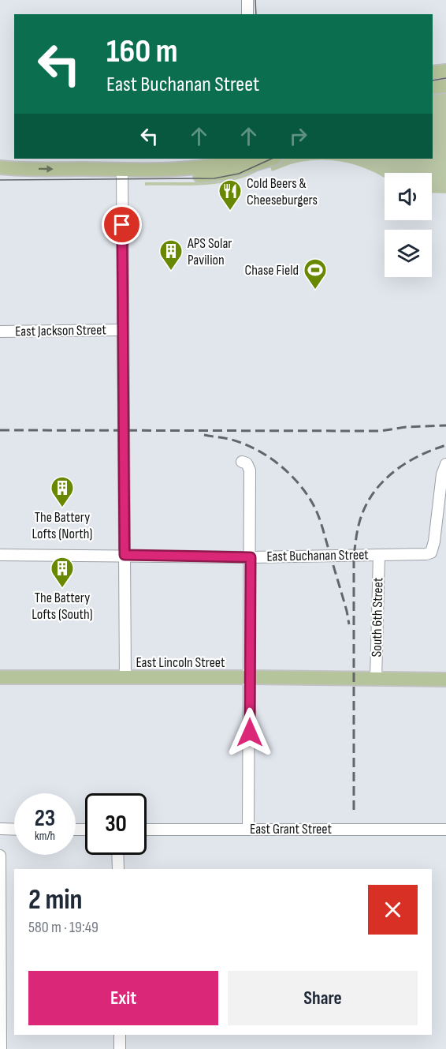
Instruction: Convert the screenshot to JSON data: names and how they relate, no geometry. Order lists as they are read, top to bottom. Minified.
{"streets":{"main road":["East Lincoln Street"],"street":["East Jackson Street","East Buchanan Street","South 6th Street","East Grant Street"]},"crossings":[["East Buchanan Street","South 6th Street"],["South 6th Street","East Lincoln Street"]],"places":{"restaurant":["Cold Beers & Cheeseburgers"],"building":["APS Solar Pavilion","The Battery Lofts (North)","The Battery Lofts (South)"],"sports":["Chase Field"]},"page":{"turn":["160 m","East Buchanan Street"],"speed":"23 km/h","limit":"30","heading":["2 min","580 m · 19:49"],"buttons":["Exit","Share"]}}
